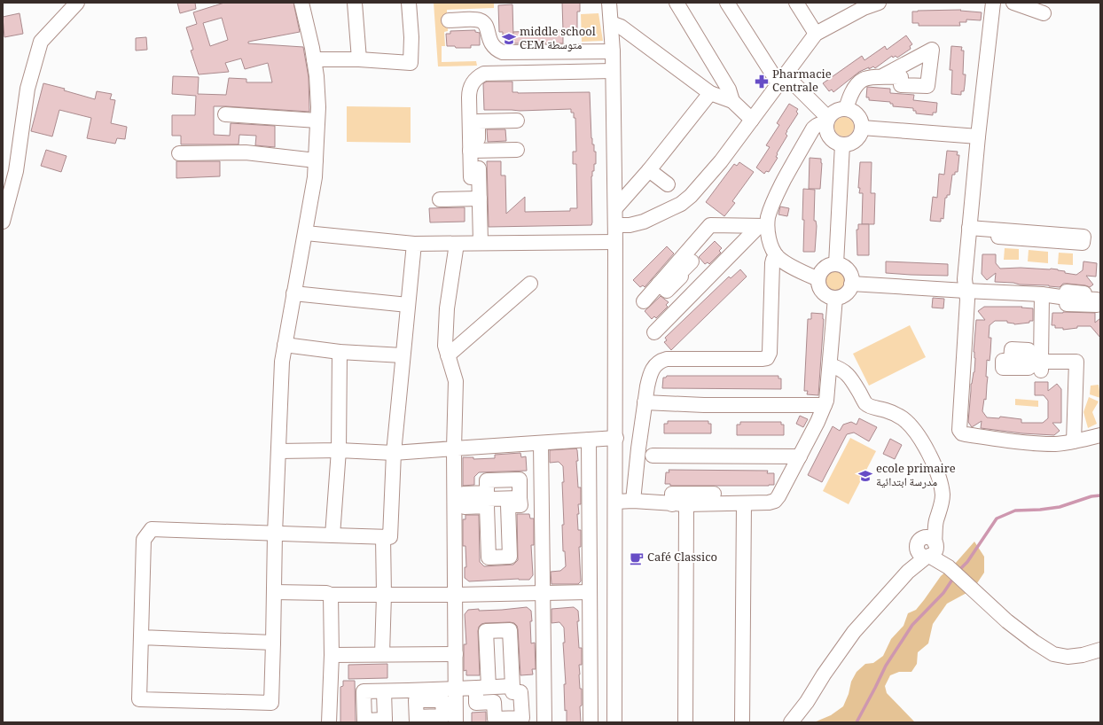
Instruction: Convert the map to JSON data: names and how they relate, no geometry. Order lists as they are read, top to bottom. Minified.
{"places":{"school or university":["middle school CEM متوسطة","ecole primaire مدرسة ابتدائية"],"pharmacy":["Pharmacie Centrale"],"cafe":["Café Classico"]}}
